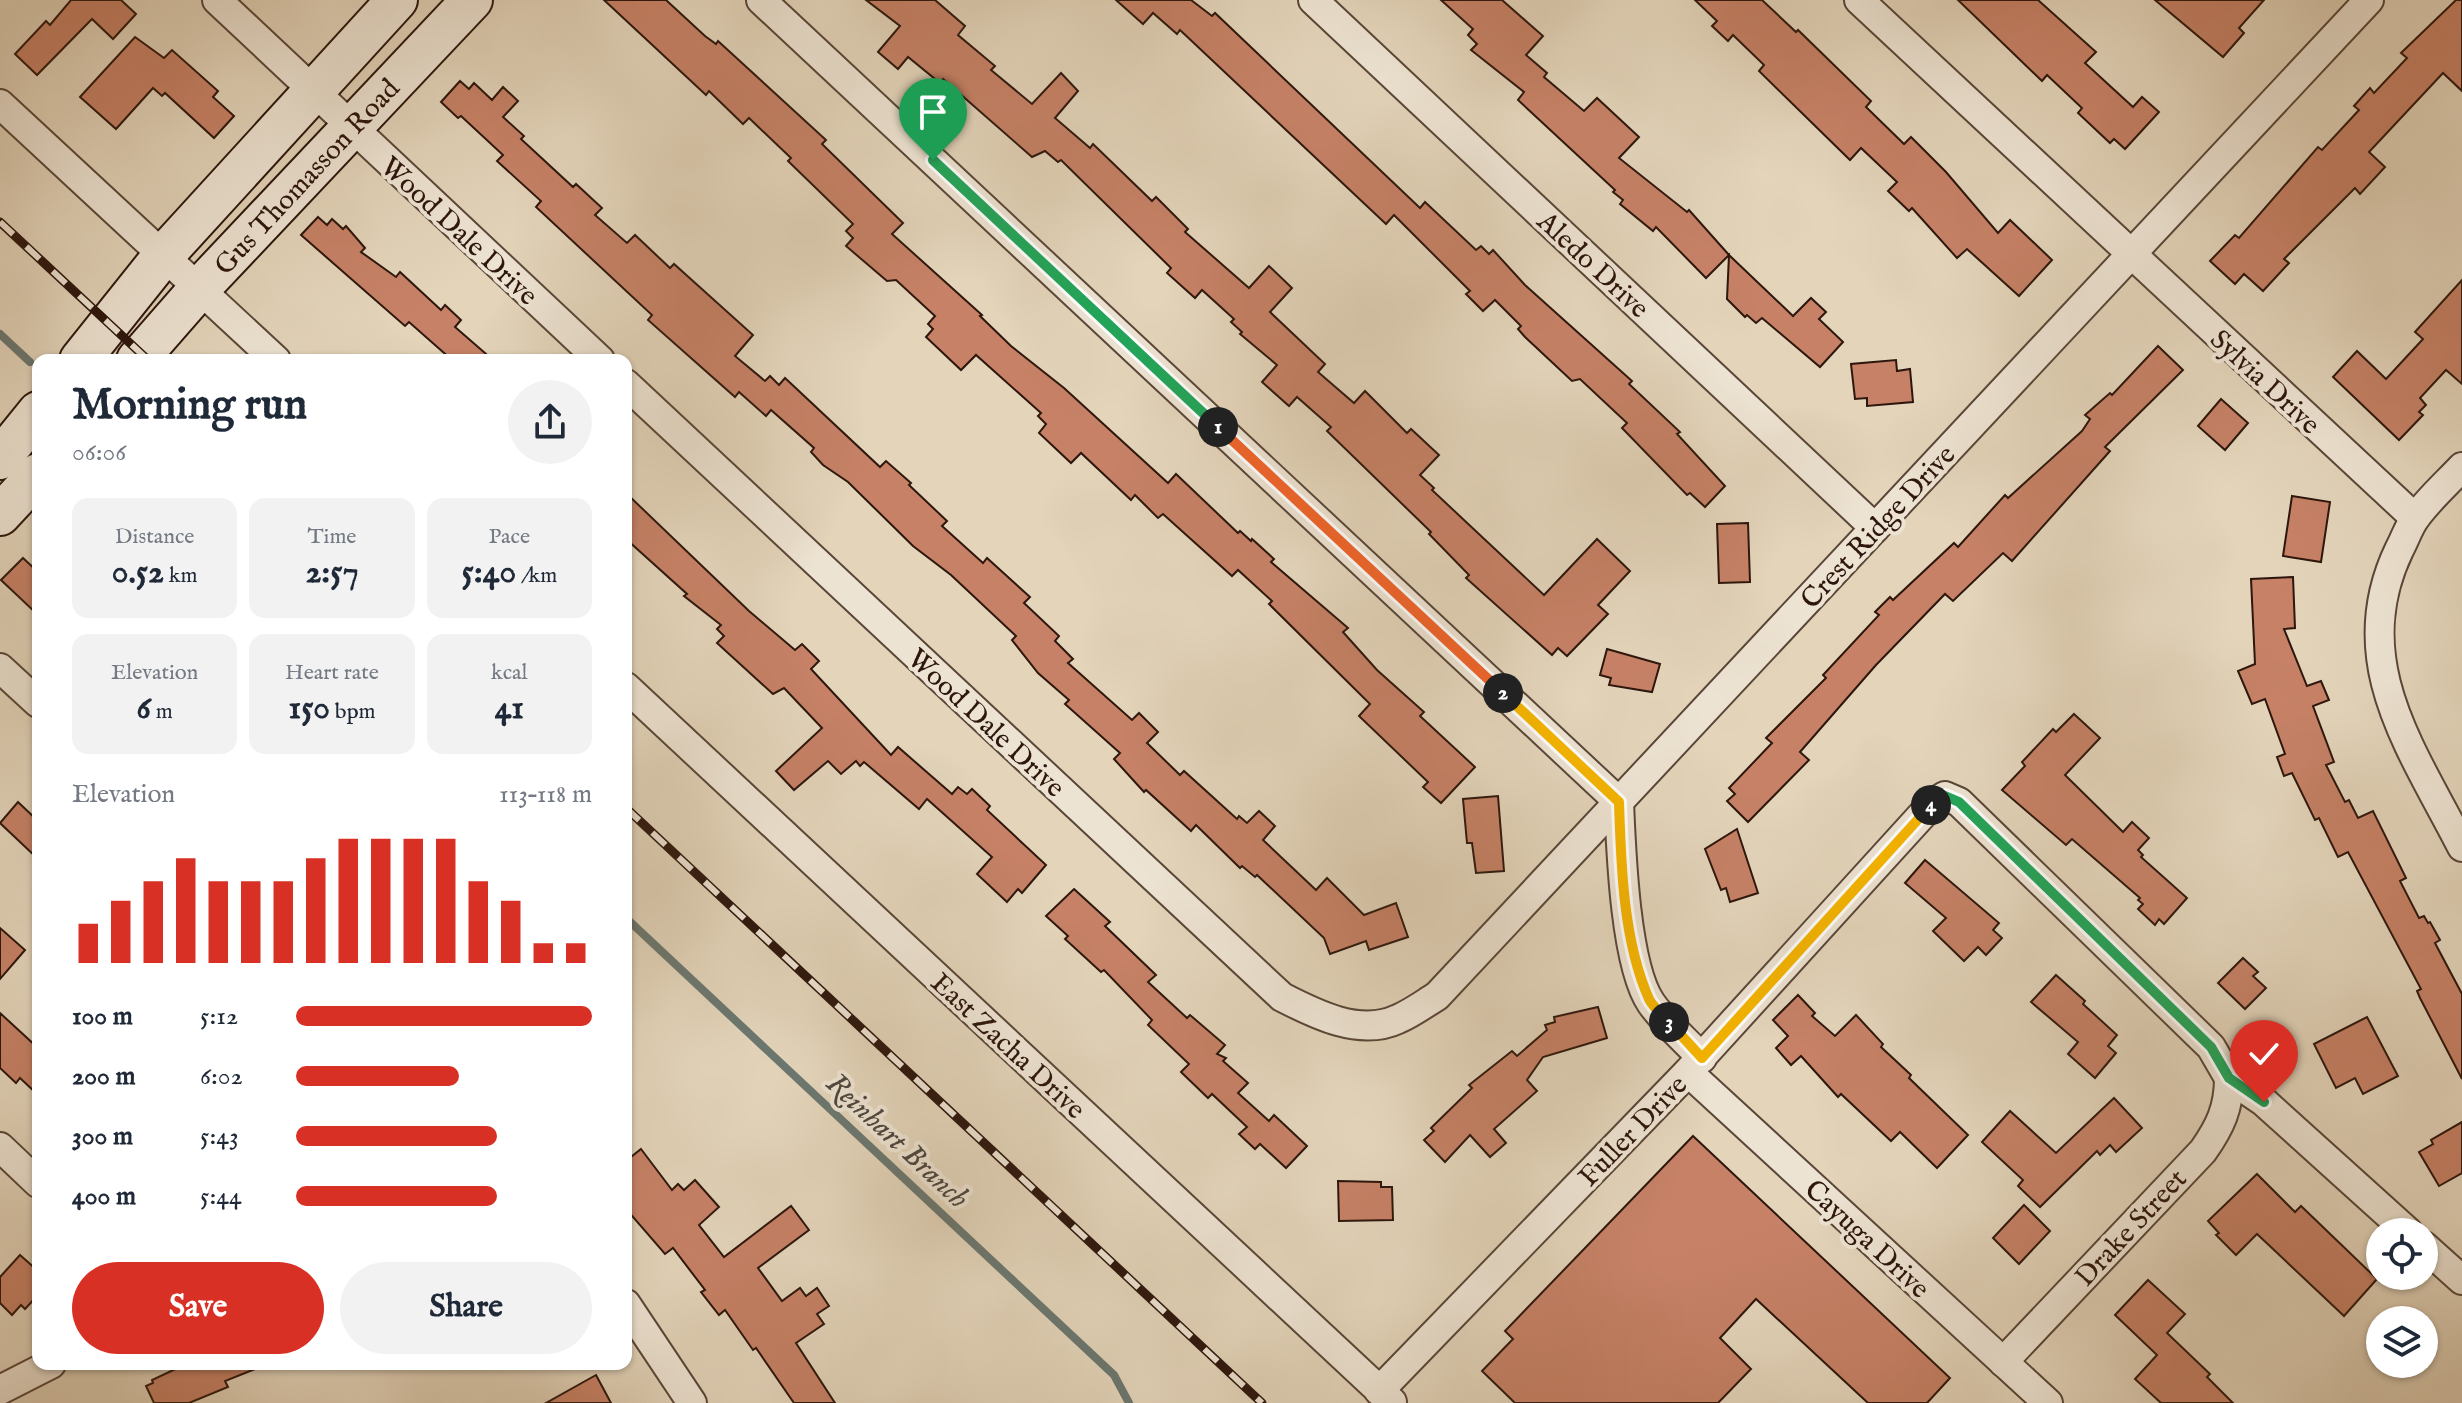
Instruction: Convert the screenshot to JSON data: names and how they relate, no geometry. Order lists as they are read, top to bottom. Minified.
{"streets":{"main road":["Gus Thomasson Road"],"street":["Wood Dale Drive","Aledo Drive","Sylvia Drive","Crest Ridge Drive","East Zacha Drive","Fuller Drive","Drake Street","Cayuga Drive"]},"crossings":[["Gus Thomasson Road","Wood Dale Drive"],["Wood Dale Drive","Crest Ridge Drive"],["Aledo Drive","Crest Ridge Drive"],["Sylvia Drive","Crest Ridge Drive"],["Crest Ridge Drive","Cayuga Drive"],["East Zacha Drive","Fuller Drive"],["Fuller Drive","Drake Street"],["Fuller Drive","Cayuga Drive"],["Drake Street","Cayuga Drive"]],"water":["Reinhart Branch"],"page":{"heading":["Morning run","06:06"],"pins":["1","2","4","3"],"stats":[["Distance","0.52 km"],["Time","2:57"],["Pace","5:40 /km"],["Elevation","6 m"],["Heart rate","150 bpm"],["kcal","41"]],"chart":["Elevation","113–118 m"],"list":[{"name":"100 m","note":"5:12"},{"name":"200 m","note":"6:02"},{"name":"300 m","note":"5:43"},{"name":"400 m","note":"5:44"}],"buttons":["Save","Share"]}}
